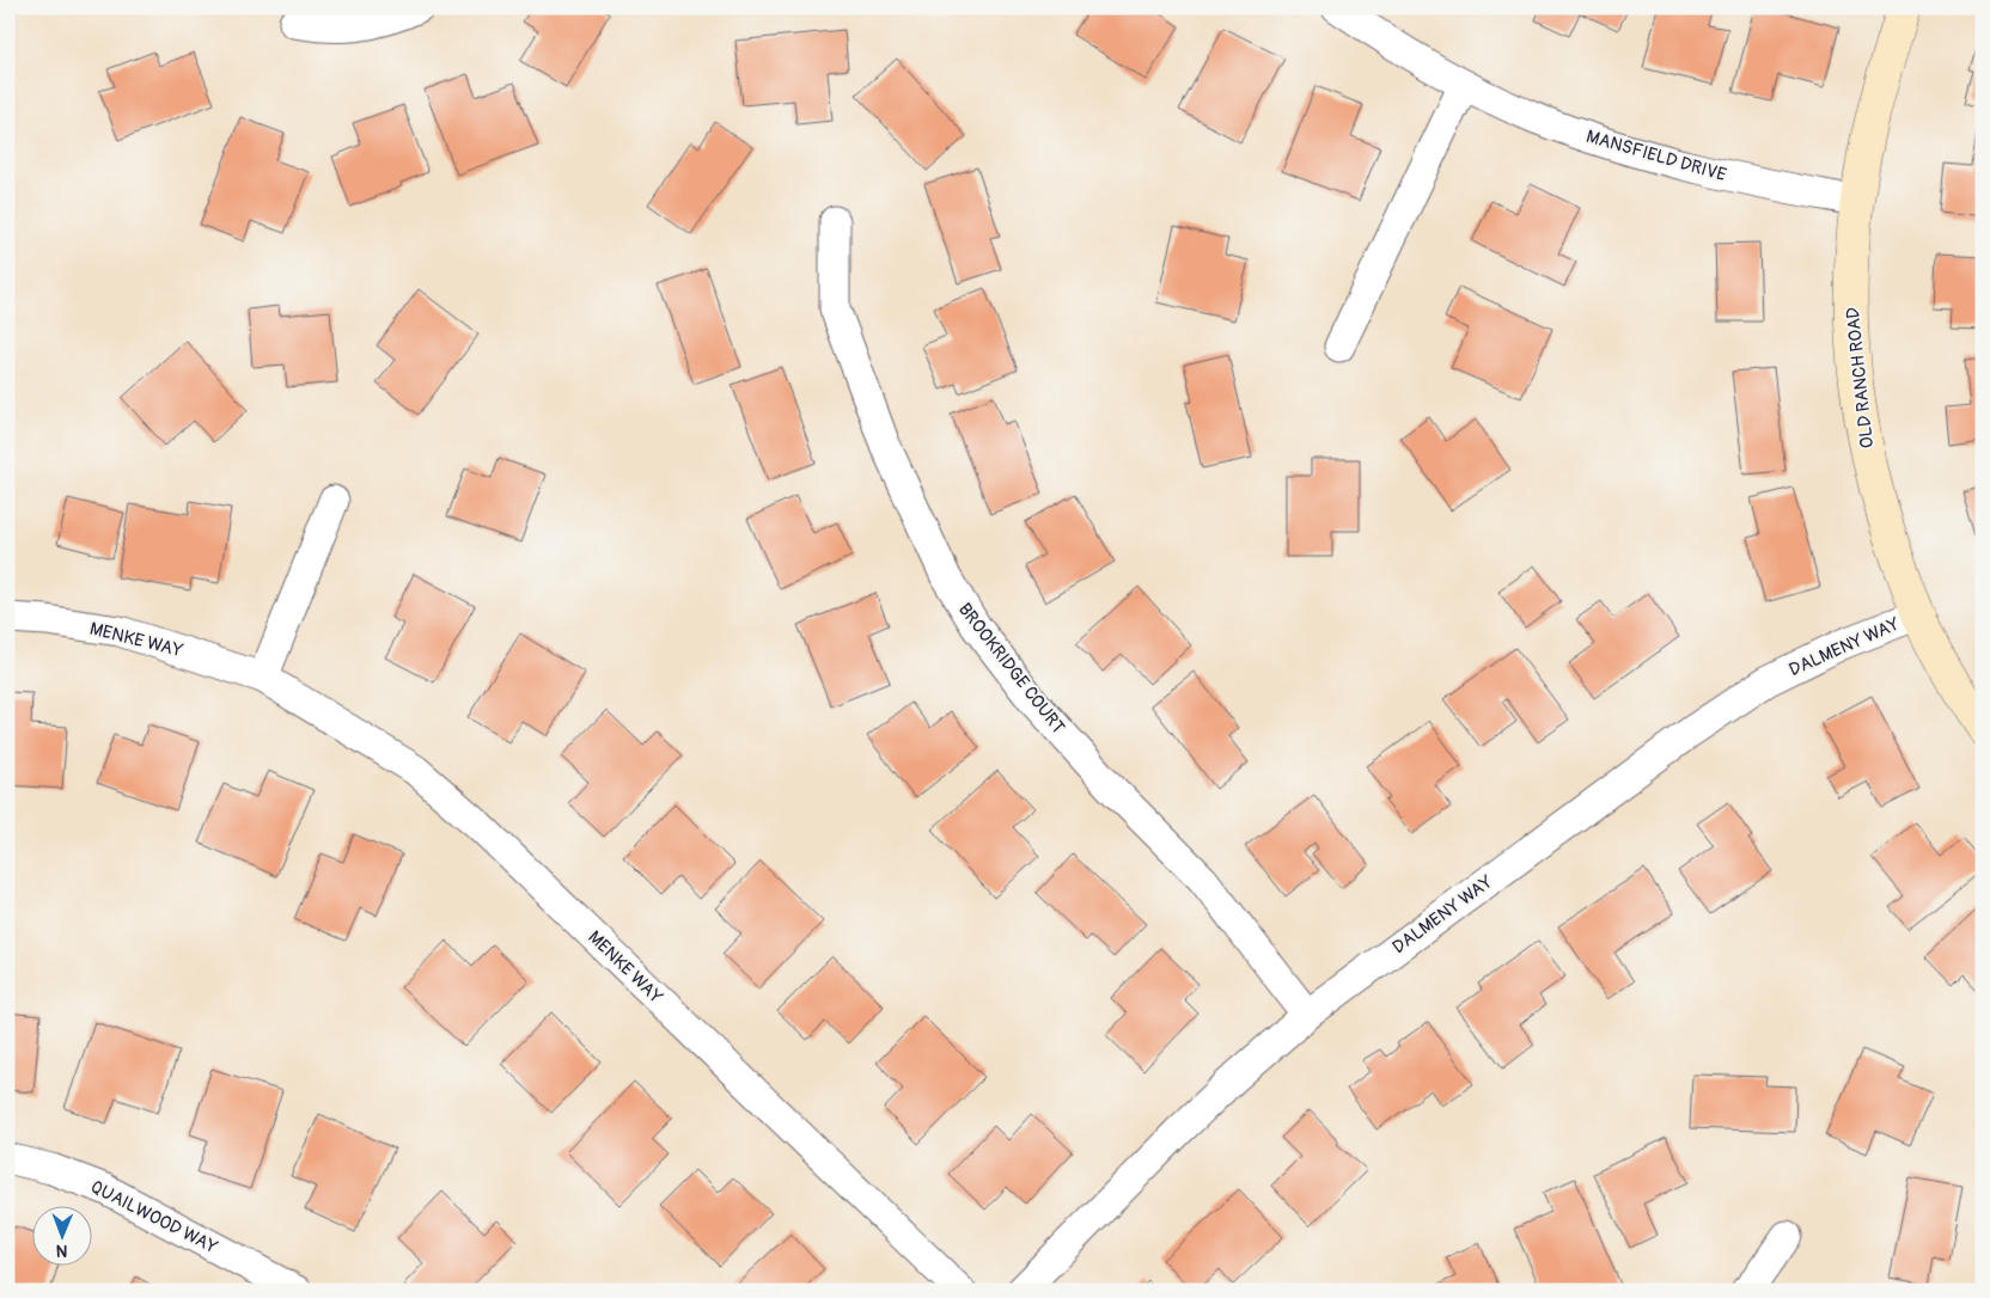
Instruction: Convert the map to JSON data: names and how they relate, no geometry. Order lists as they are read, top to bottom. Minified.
{"streets":{"street":["MANSFIELD DRIVE","OLD RANCH ROAD","MENKE WAY","DALMENY WAY","BROOKRIDGE COURT","QUAILWOOD WAY"]},"crossings":[["MANSFIELD DRIVE","OLD RANCH ROAD"],["OLD RANCH ROAD","DALMENY WAY"],["DALMENY WAY","BROOKRIDGE COURT"]],"north":"bottom"}
